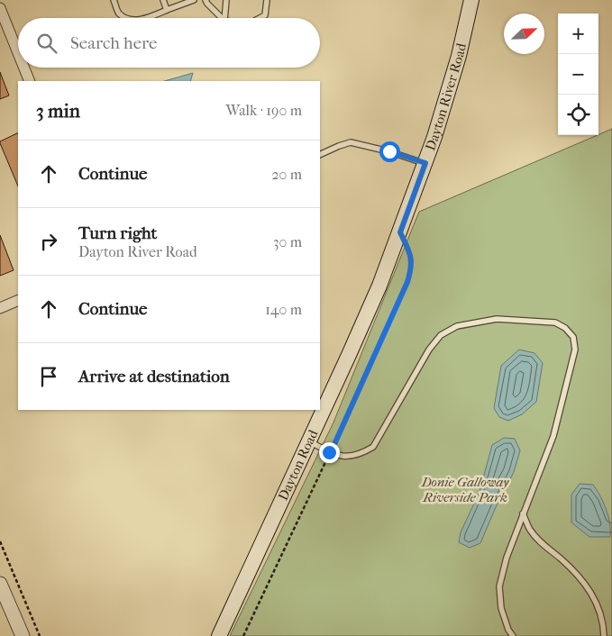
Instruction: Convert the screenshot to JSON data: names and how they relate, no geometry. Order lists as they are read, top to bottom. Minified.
{"streets":{"main road":["Dayton River Road","Dayton Road"]},"crossings":[["Dayton River Road","Dayton Road"]],"parks":["Donie Galloway Riverside Park"],"north":"top right","page":{"map_buttons":["+","−"],"search":"Search here","heading":["3 min","Walk · 190 m"],"list":[["Continue","20 m"],["Turn right","Dayton River Road","30 m"],["Continue","140 m"],"Arrive at destination"]}}
